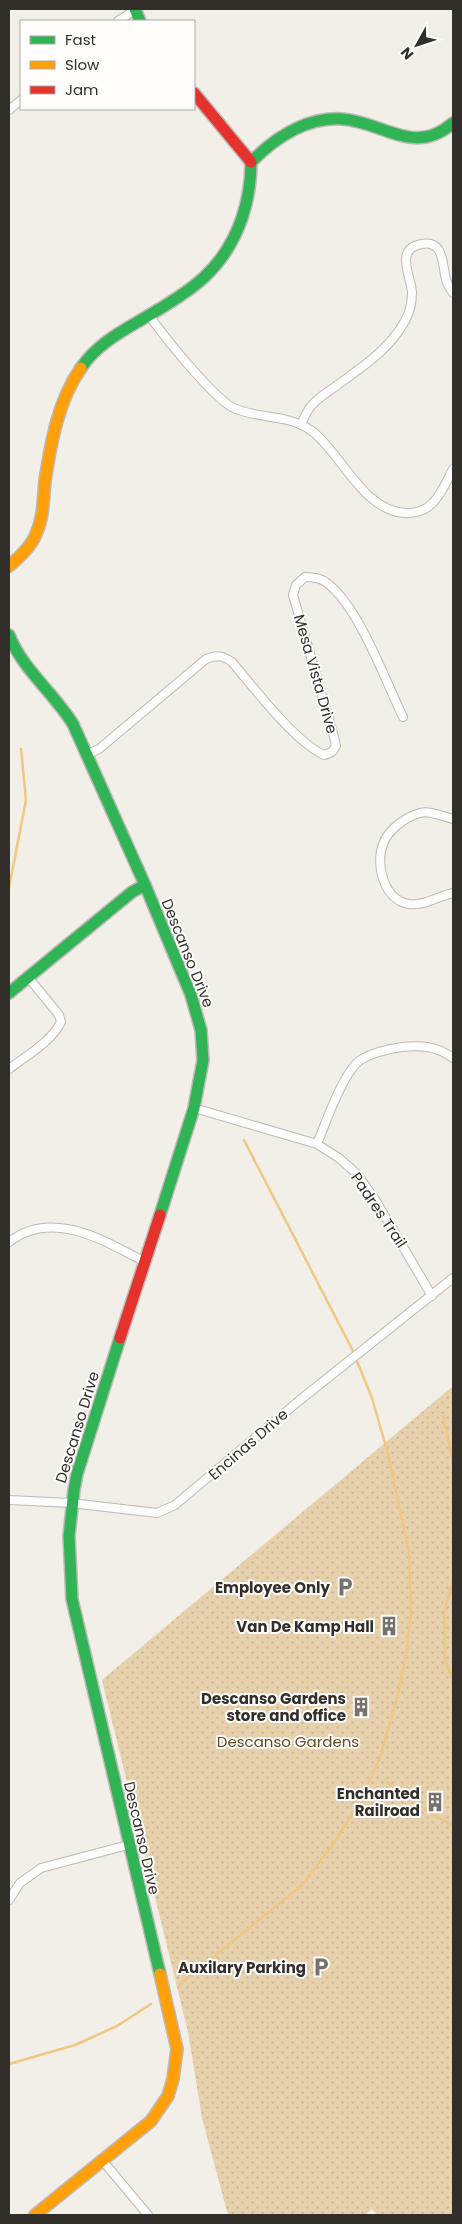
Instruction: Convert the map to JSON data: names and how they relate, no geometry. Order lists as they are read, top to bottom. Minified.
{"streets":{"street":["Mesa Vista Drive","Descanso Drive","Padres Trail","Encinas Drive"]},"crossings":[["Mesa Vista Drive","Descanso Drive"],["Descanso Drive","Padres Trail"],["Descanso Drive","Encinas Drive"],["Padres Trail","Encinas Drive"]],"parks":["Descanso Gardens"],"places":{"parking":["Employee Only","Auxilary Parking"],"building":["Van De Kamp Hall","Descanso Gardens store and office","Enchanted Railroad"]},"legend":["Fast","Slow","Jam"],"north":"bottom left"}
